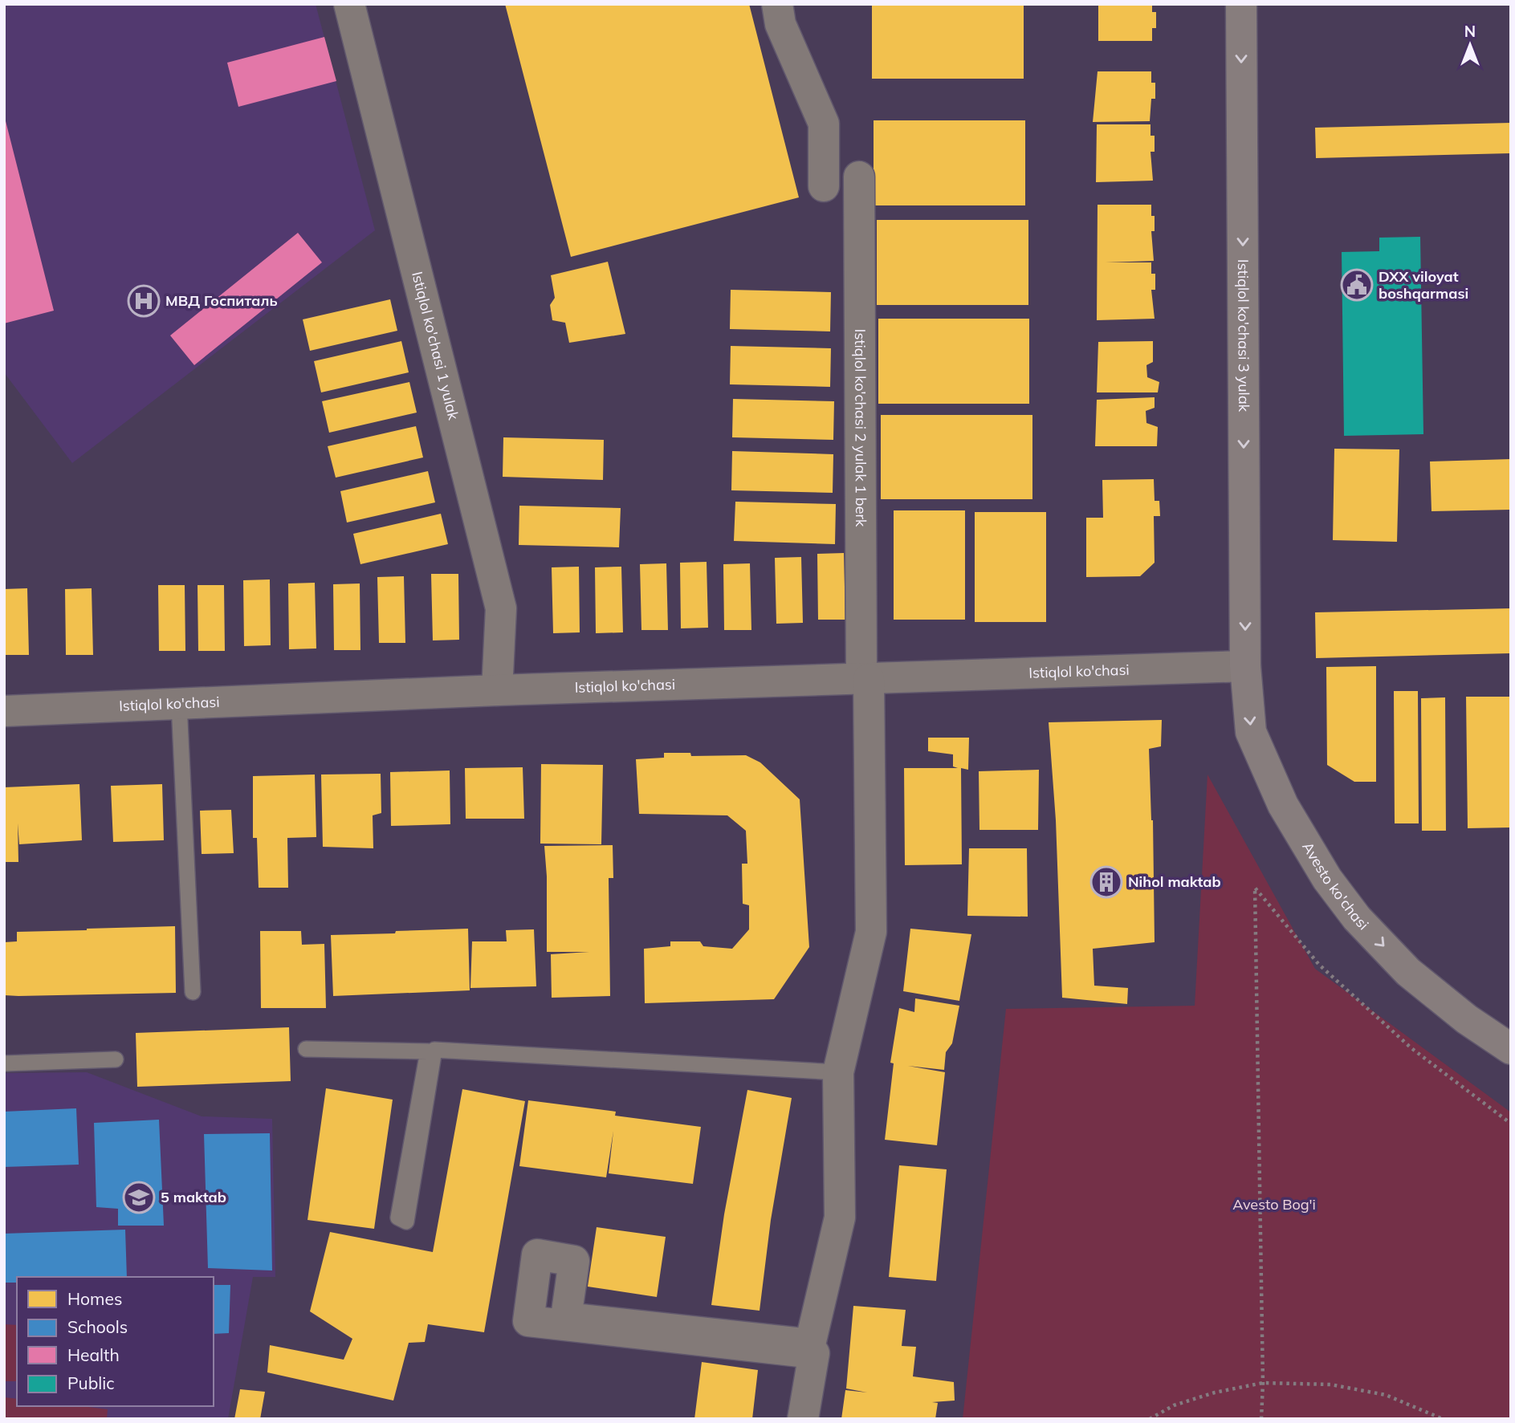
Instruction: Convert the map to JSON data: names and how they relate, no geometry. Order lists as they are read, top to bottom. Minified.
{"streets":{"street":["Istiqlol ko'chasi 3 yulak","Istiqlol ko'chasi 1 yulak","Istiqlol ko'chasi 2 yulak 1 berk","Istiqlol ko'chasi","Avesto ko'chasi"]},"crossings":[["Istiqlol ko'chasi 3 yulak","Istiqlol ko'chasi"],["Istiqlol ko'chasi 3 yulak","Avesto ko'chasi"],["Istiqlol ko'chasi 1 yulak","Istiqlol ko'chasi"],["Istiqlol ko'chasi 2 yulak 1 berk","Istiqlol ko'chasi"],["Istiqlol ko'chasi","Avesto ko'chasi"]],"one_way":["Istiqlol ko'chasi 3 yulak","Avesto ko'chasi"],"parks":["Avesto Bog'i"],"places":{"public building":["DXX viloyat boshqarmasi"],"hospital":["МВД Госпиталь"],"building":["Nihol maktab"],"school or university":["5 maktab"]},"legend":["Homes","Schools","Health","Public"],"north":"top"}
